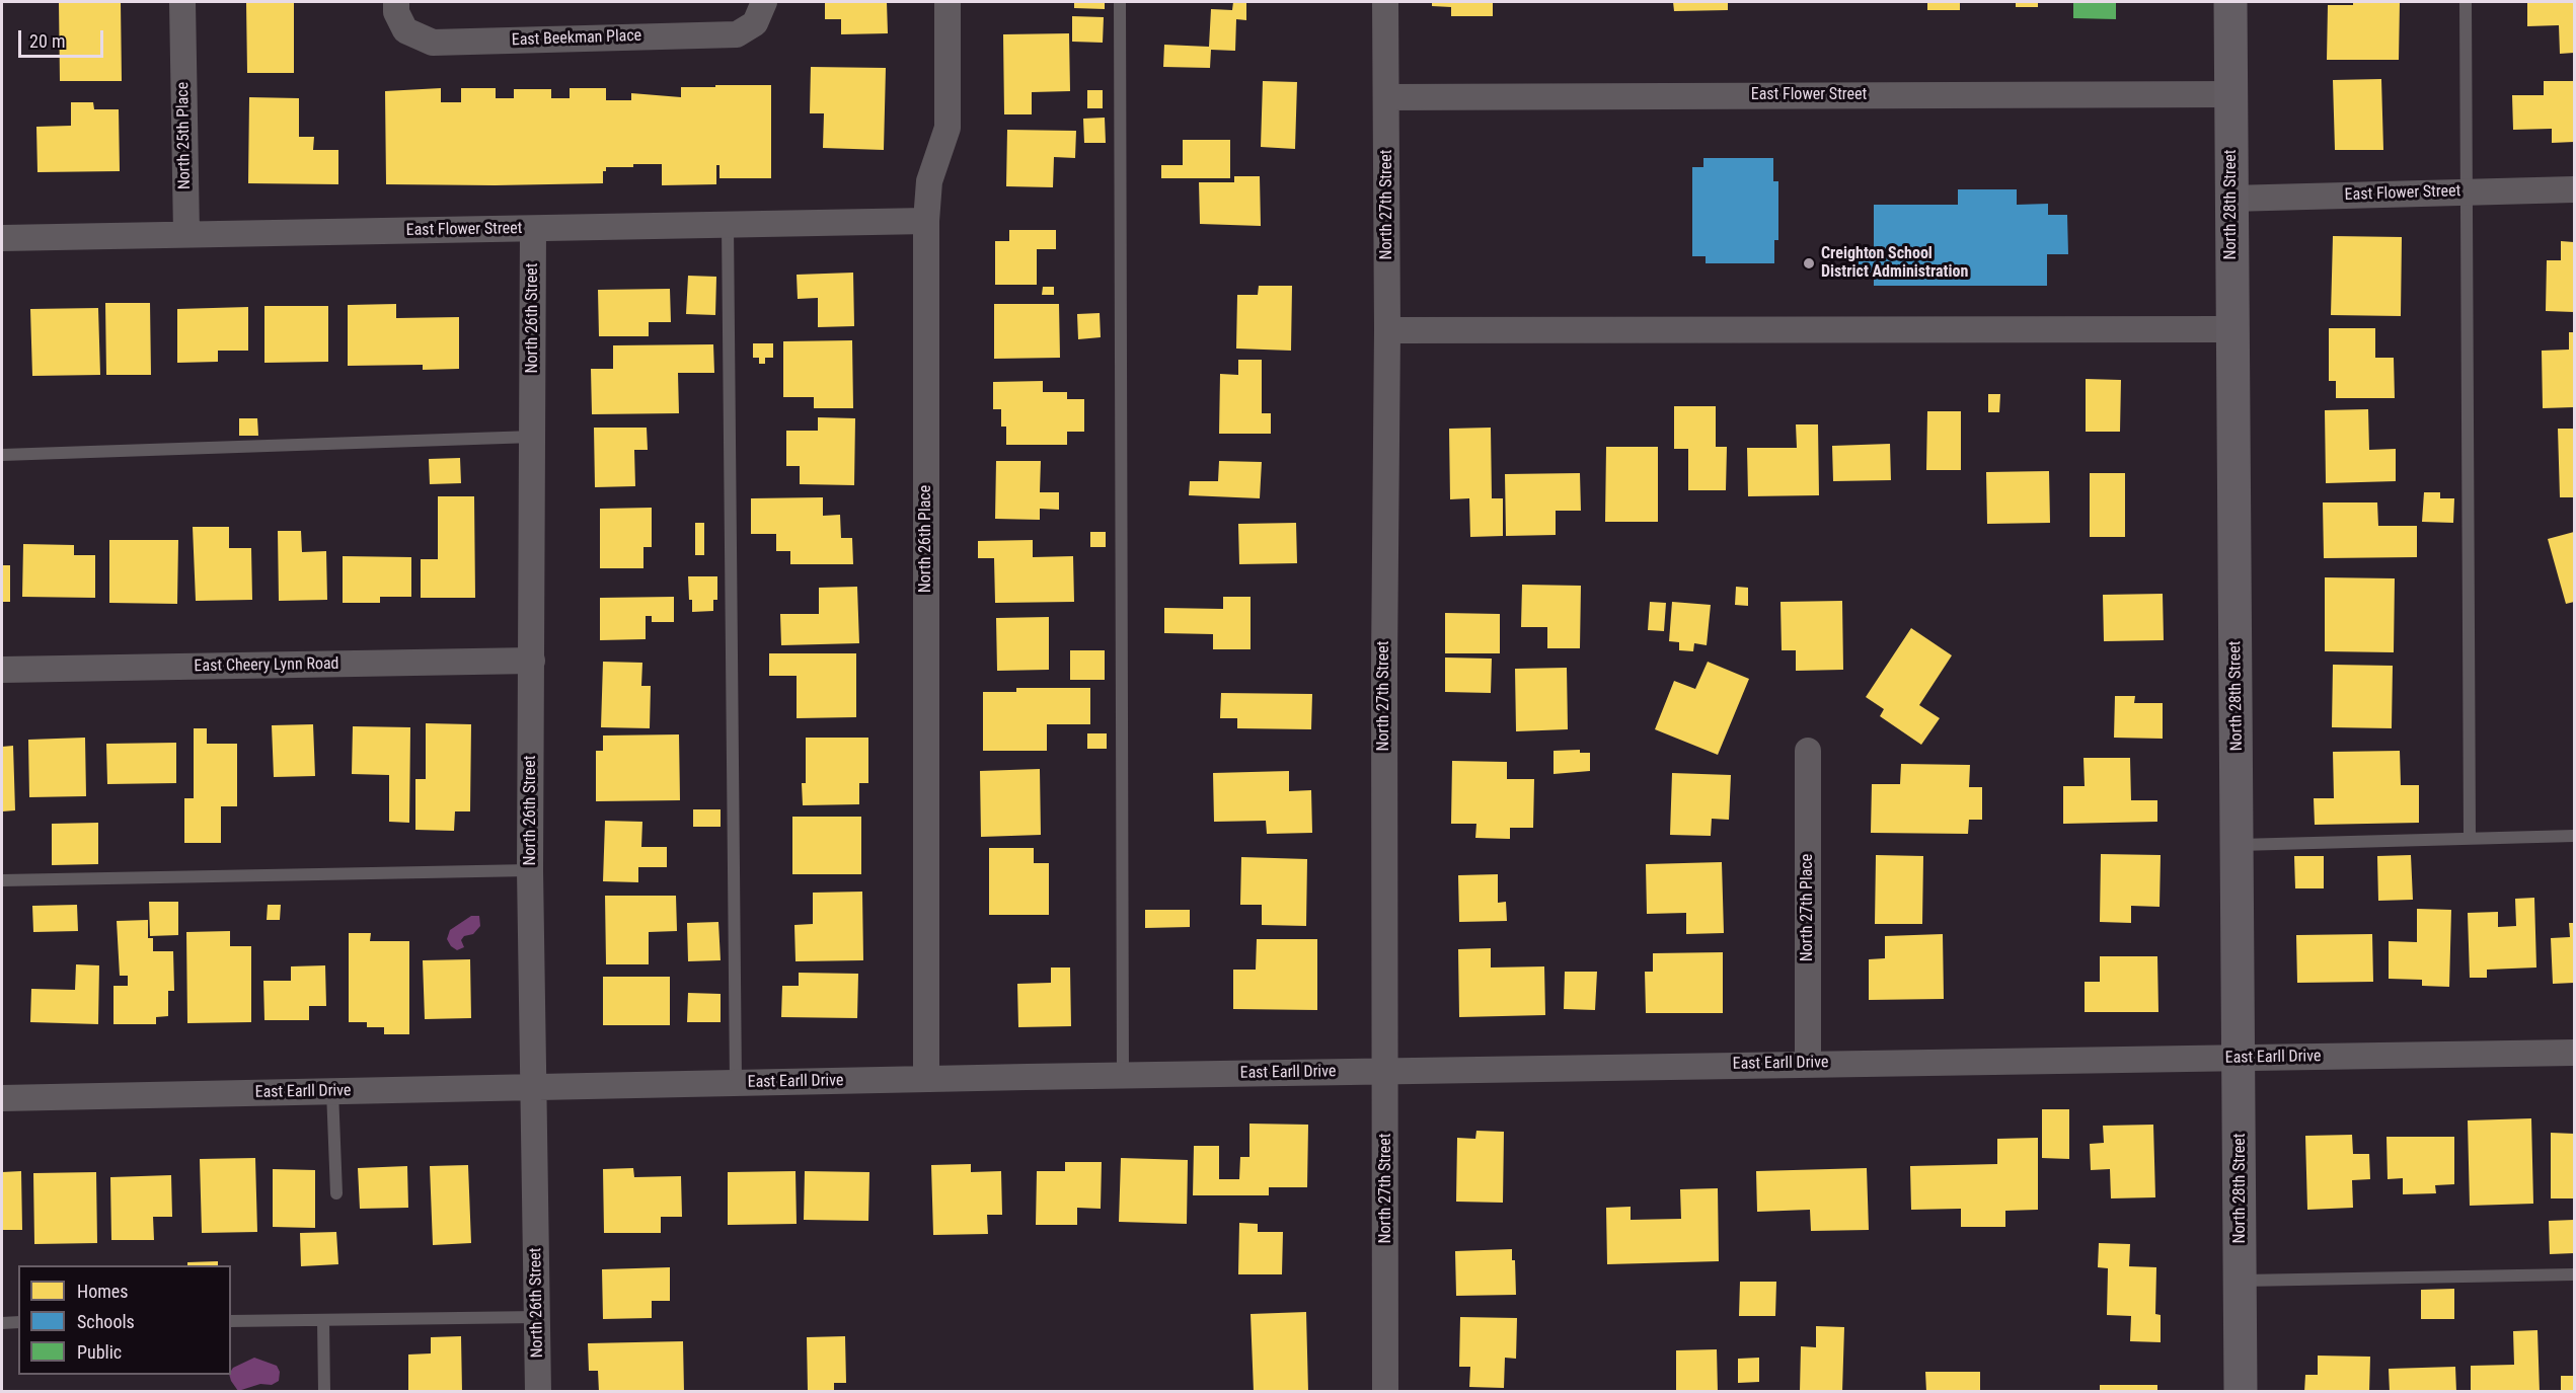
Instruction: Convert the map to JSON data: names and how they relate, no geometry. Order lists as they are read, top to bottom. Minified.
{"streets":{"street":["East Beekman Place","East Flower Street","North 25th Place","North 27th Street","North 28th Street","North 26th Street","North 26th Place","East Cheery Lynn Road","North 27th Place","East Earll Drive"]},"crossings":[["East Flower Street","North 25th Place"],["East Flower Street","North 27th Street"],["East Flower Street","North 28th Street"],["East Flower Street","North 26th Street"],["East Flower Street","North 26th Place"],["North 27th Street","East Earll Drive"],["North 28th Street","East Earll Drive"],["North 26th Street","East Cheery Lynn Road"],["North 26th Street","East Earll Drive"],["North 26th Place","East Earll Drive"],["North 27th Place","East Earll Drive"]],"places":["Creighton School District Administration"],"legend":["Homes","Schools","Public"],"scale_bar":"20 m"}
